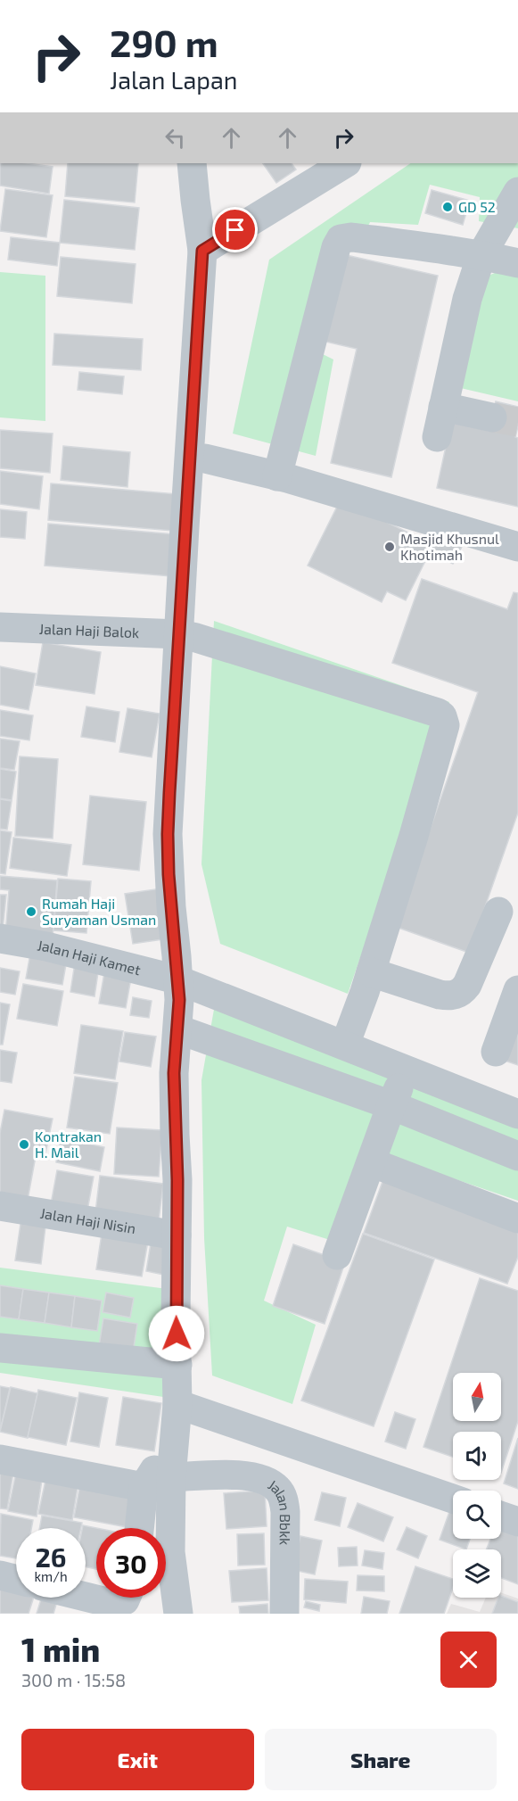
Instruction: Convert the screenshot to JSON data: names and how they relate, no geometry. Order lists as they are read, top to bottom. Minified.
{"streets":{"street":["Jalan Haji Balok","Jalan Haji Kamet","Jalan Haji Nisin","Jalan Bbkk"]},"places":["GD 52","Masjid Khusnul Khotimah","Rumah Haji Suryaman Usman","Kontrakan H. Mail"],"north":"top","page":{"turn":["290 m","Jalan Lapan"],"speed":"26 km/h","limit":"30","heading":["1 min","300 m · 15:58"],"buttons":["Exit","Share"]}}
